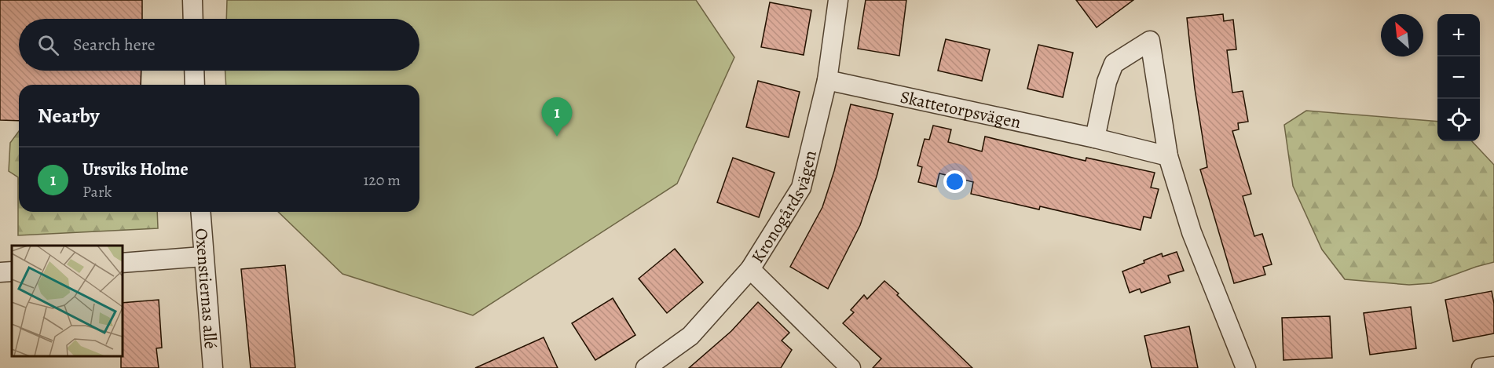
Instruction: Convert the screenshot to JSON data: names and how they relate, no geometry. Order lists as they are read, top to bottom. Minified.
{"streets":{"street":["Skattetorpsvägen","Kronogårdsvägen","Oxenstiernas allé"]},"crossings":[["Skattetorpsvägen","Kronogårdsvägen"]],"north":"top left","page":{"map_buttons":["+","−"],"search":"Search here","heading":"Nearby","pins":"1","list":[{"mark":"1","name":"Ursviks Holme","note":"Park","value":"120 m"}]}}
